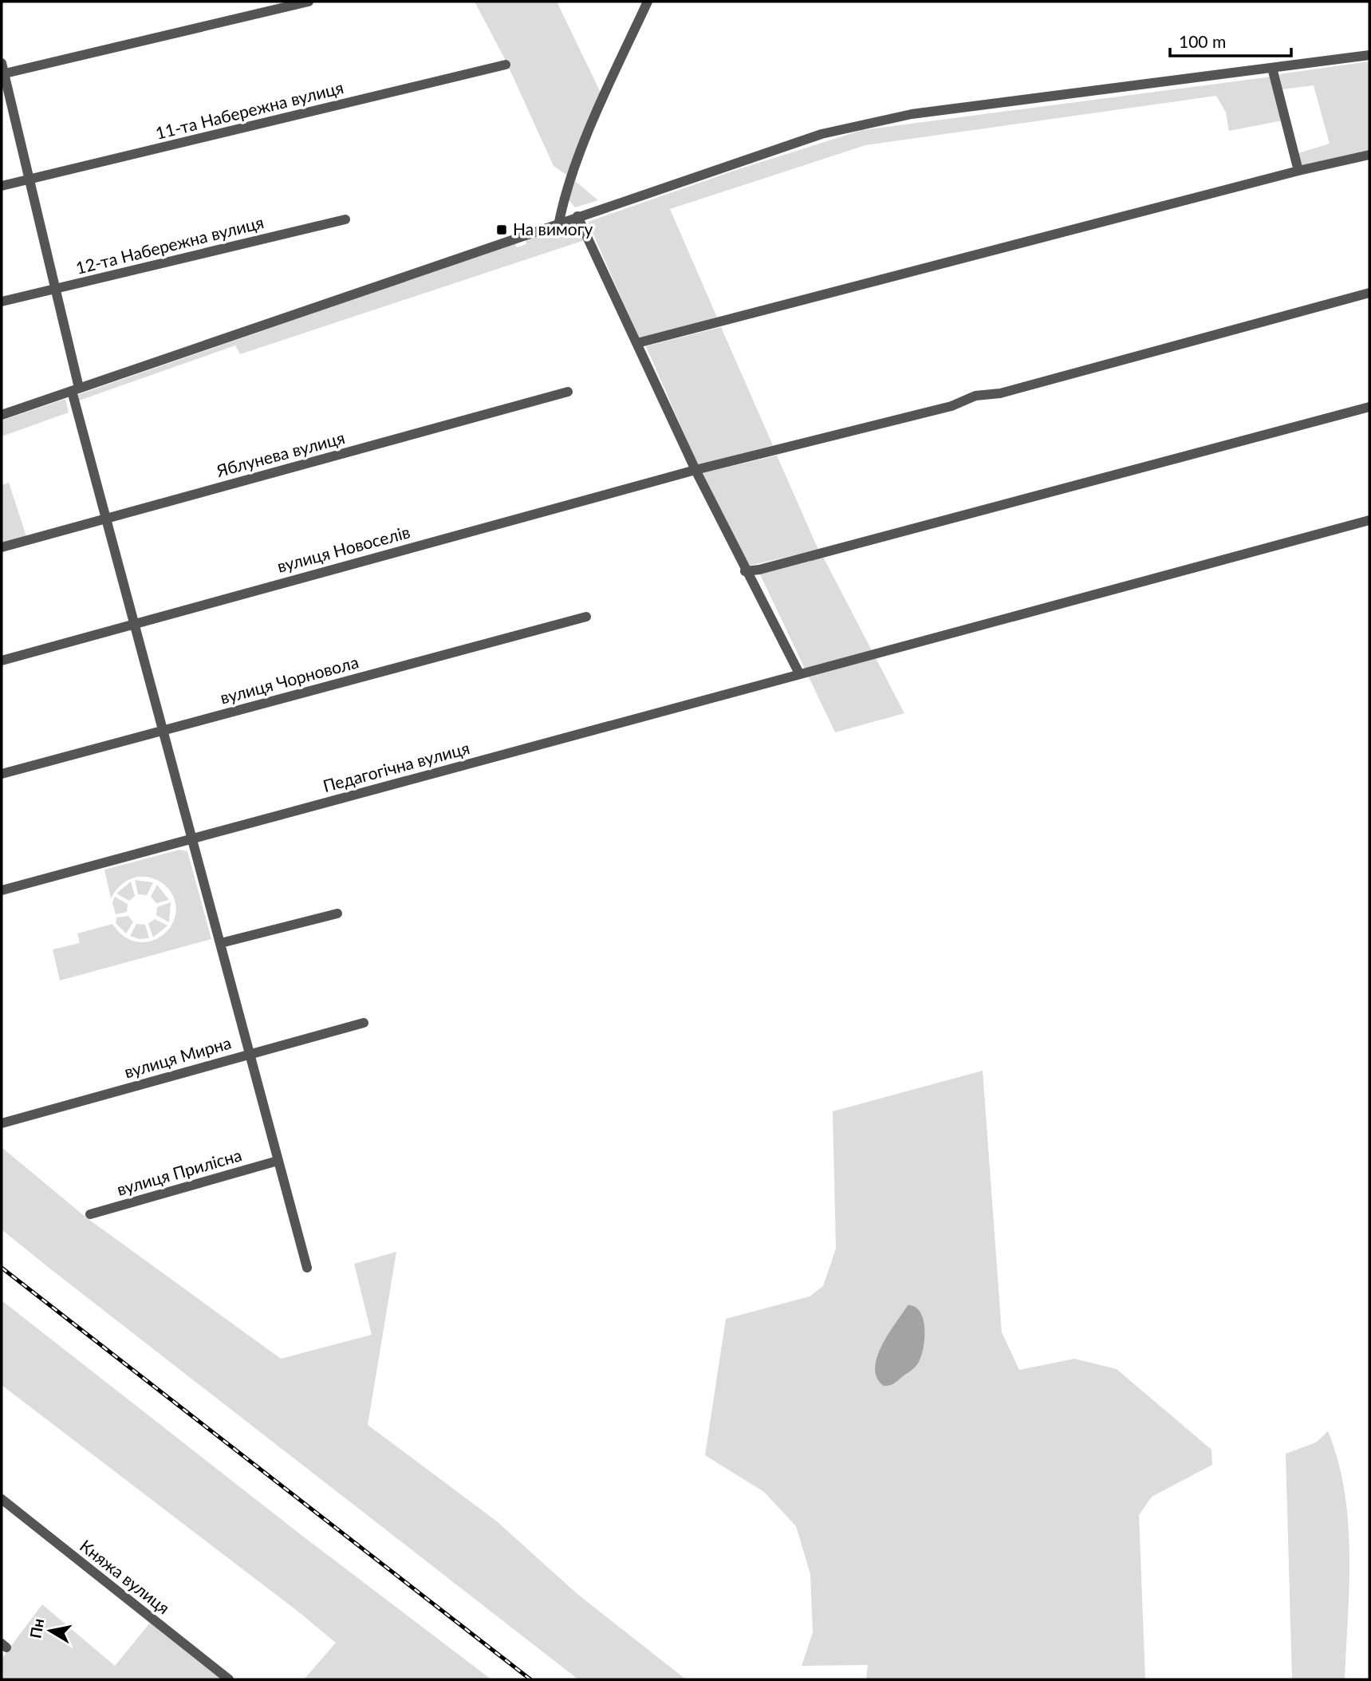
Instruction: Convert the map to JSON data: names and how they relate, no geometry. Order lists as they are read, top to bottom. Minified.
{"streets":{"street":["11-та Набережна вулиця","12-та Набережна вулиця","Яблунева вулиця","вулиця Новоселів","вулиця Чорновола","Педагогічна вулиця","вулиця Мирна","вулиця Прилісна","Княжа вулиця"]},"places":{"transit":["На вимогу"]},"scale_bar":"100 m","north":"left"}
